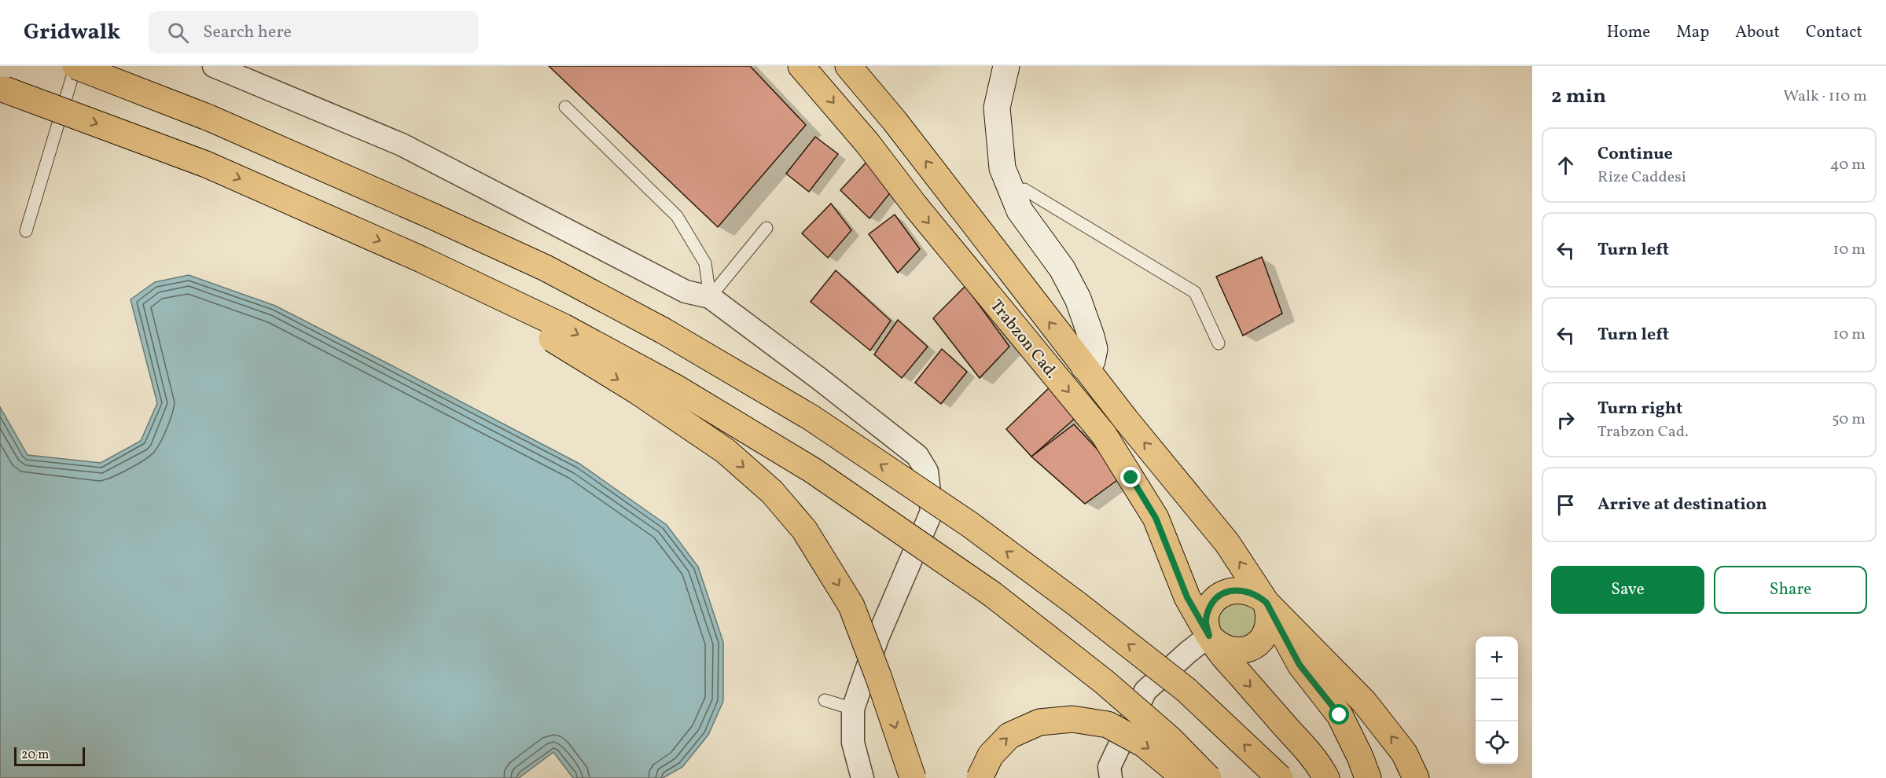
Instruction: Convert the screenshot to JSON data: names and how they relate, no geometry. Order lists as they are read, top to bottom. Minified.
{"streets":{"main road":["Trabzon Cad."]},"scale_bar":"20 m","page":{"header":"Gridwalk","search":"Search here","nav":["Home","Map","About","Contact"],"heading":["2 min","Walk · 110 m"],"list":[["Continue","Rize Caddesi","40 m"],["Turn left","10 m"],["Turn left","10 m"],["Turn right","Trabzon Cad.","50 m"],"Arrive at destination"],"buttons":["Save","Share"],"map_buttons":["+","−"],"scale":"20 m"}}
